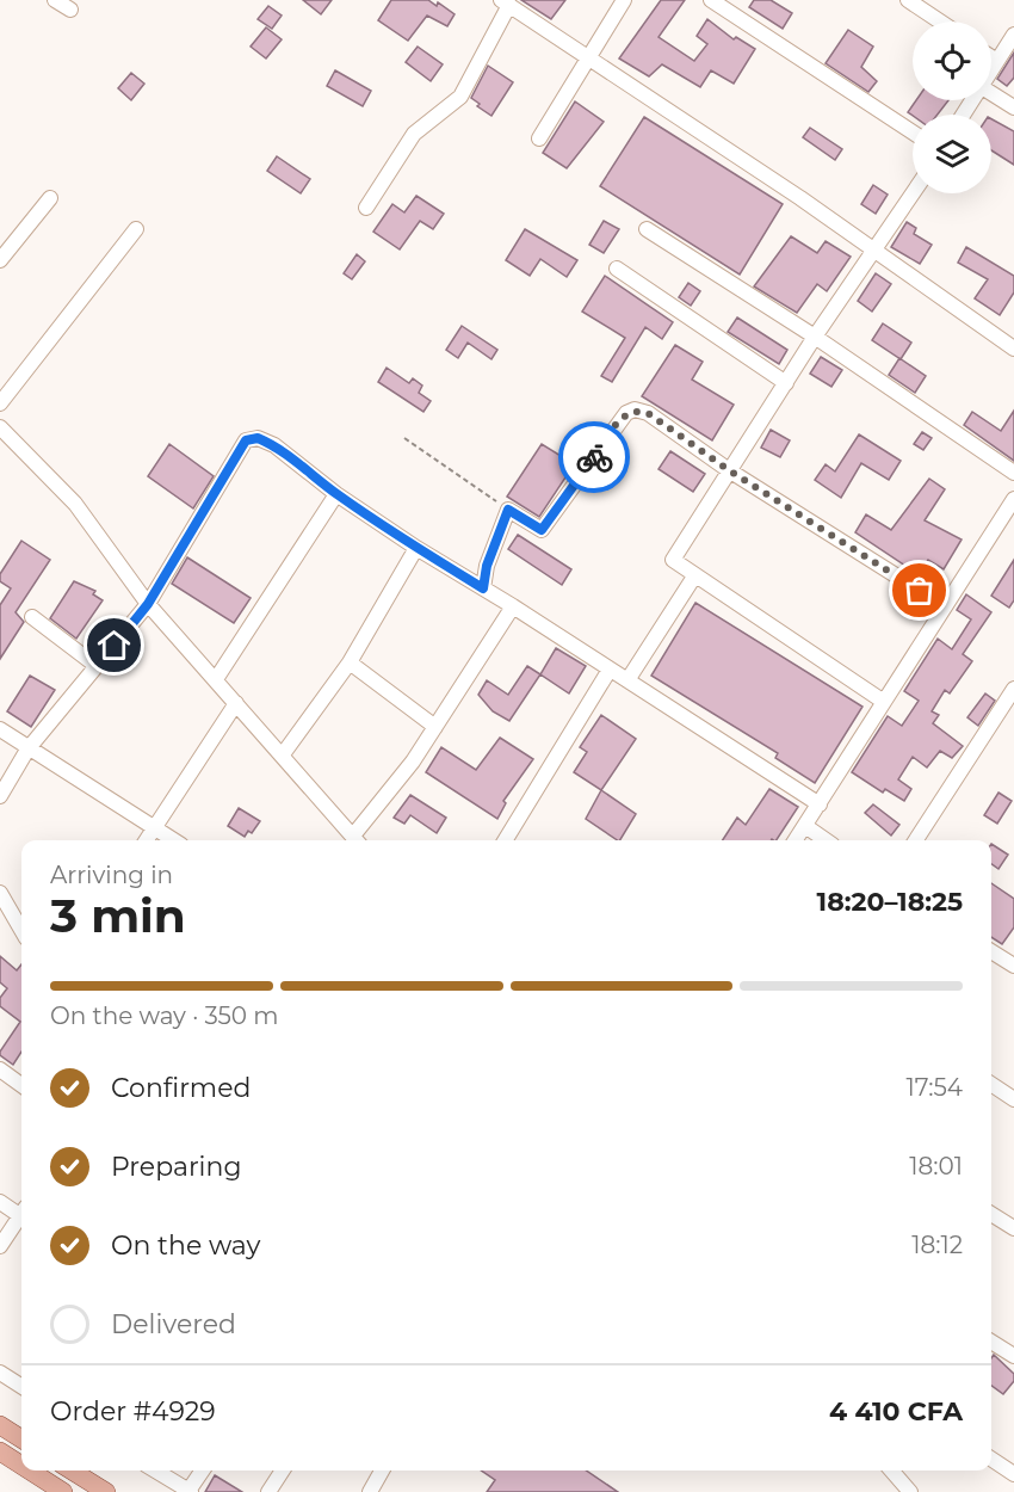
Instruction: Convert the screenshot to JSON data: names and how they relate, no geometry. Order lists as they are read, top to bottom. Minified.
{"page":{"heading":["3 min","Arriving in","18:20–18:25"],"panel":["Order #4929","4 410 CFA"],"bar":"On the way · 350 m","list":[["Confirmed","17:54"],["Preparing","18:01"],["On the way","18:12"],"Delivered"]}}
